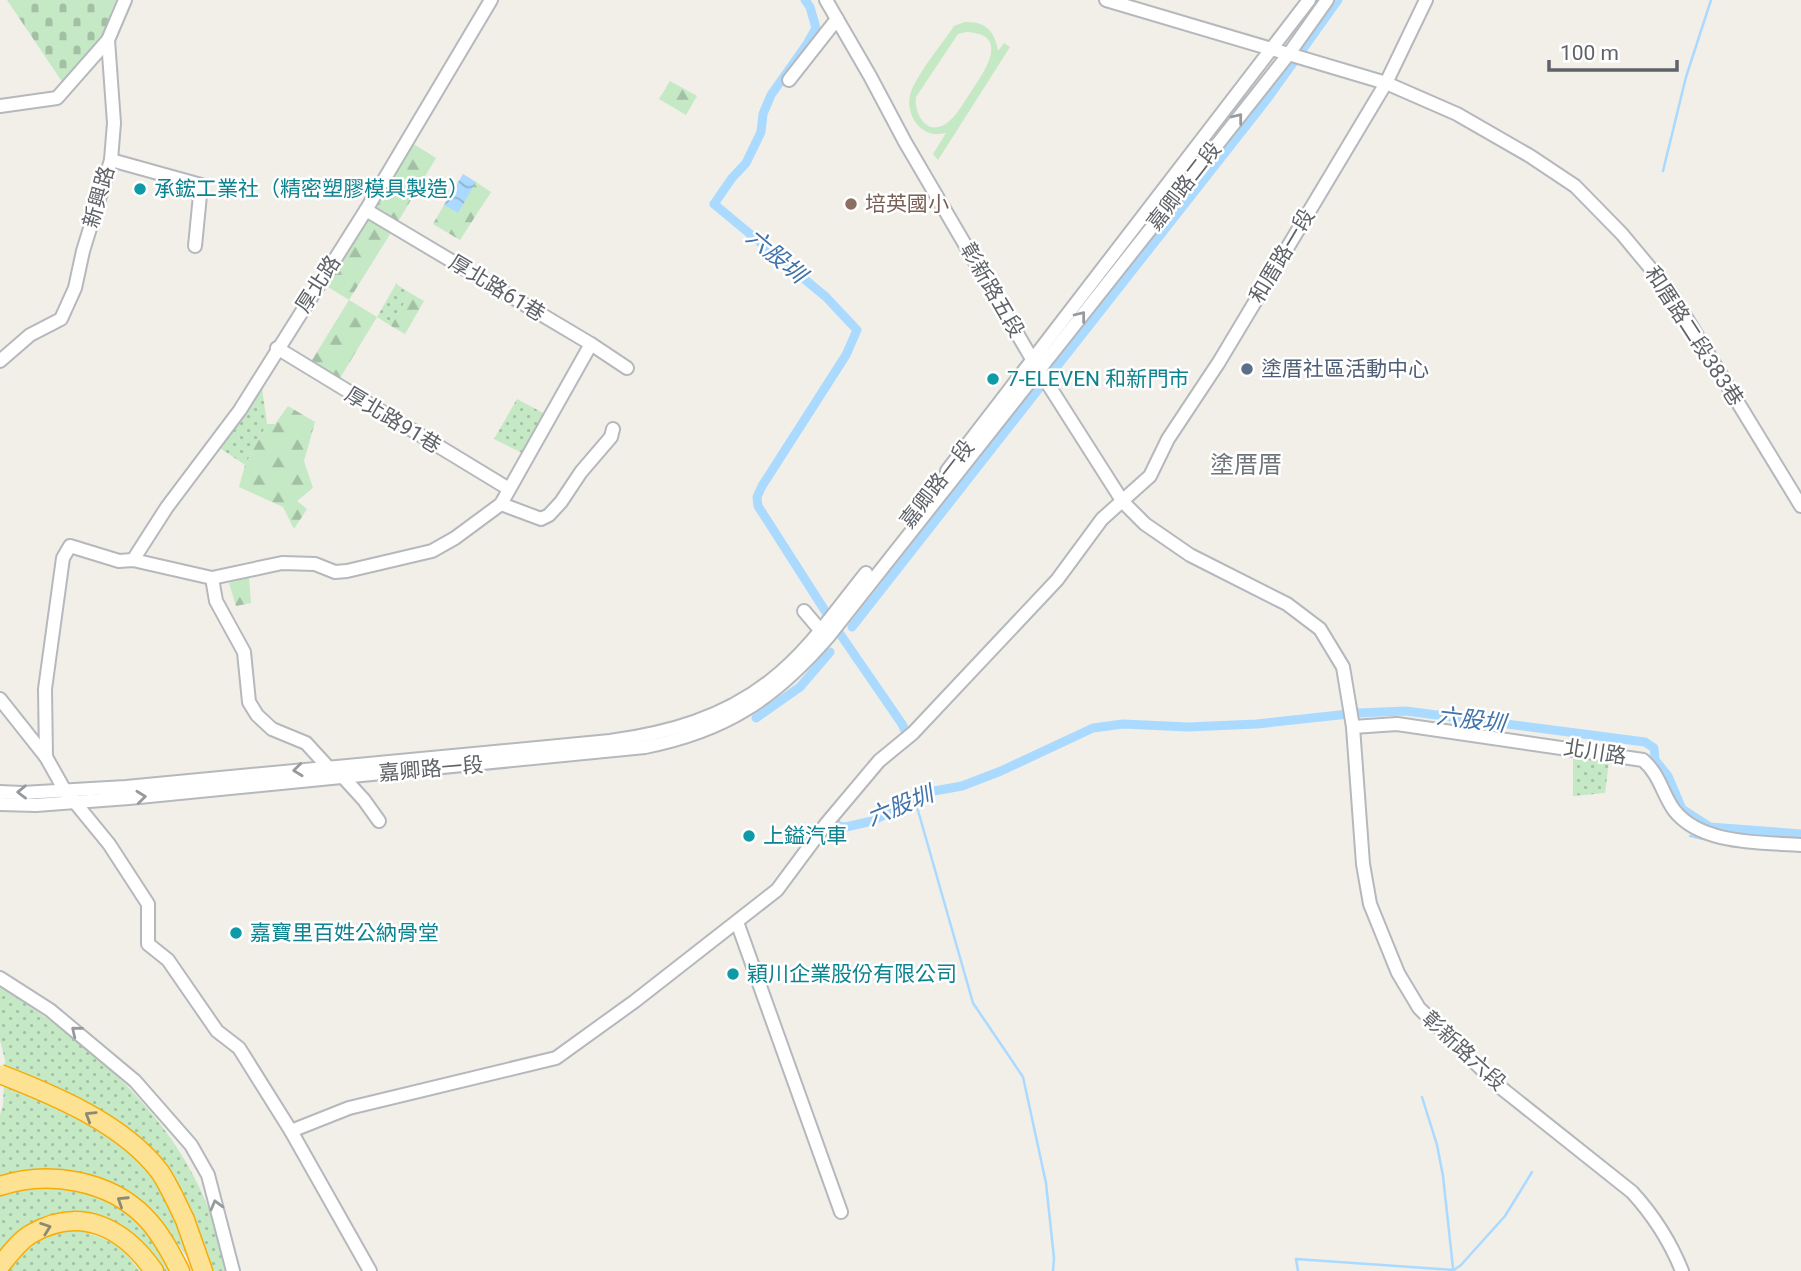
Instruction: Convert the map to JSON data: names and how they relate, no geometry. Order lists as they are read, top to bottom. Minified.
{"streets":{"street":["嘉卿路二段","新興路","和厝路一段","厚北路","厚北路61巷","彰新路五段","和厝路二段383巷","厚北路91巷","嘉卿路一段","北川路","彰新路六段"]},"crossings":[["嘉卿路二段","彰新路五段"],["嘉卿路二段","和厝路二段383巷"],["嘉卿路二段","嘉卿路一段"],["和厝路一段","彰新路五段"],["和厝路一段","和厝路二段383巷"],["和厝路一段","彰新路六段"],["厚北路","厚北路61巷"],["厚北路","厚北路91巷"],["彰新路五段","嘉卿路一段"],["彰新路五段","彰新路六段"],["北川路","彰新路六段"]],"districts":["塗厝厝"],"water":["六股圳"],"places":["承鋐工業社（精密塑膠模具製造）","培英國小","塗厝社區活動中心","7-ELEVEN 和新門市","上鎰汽車","嘉寶里百姓公納骨堂","穎川企業股份有限公司"],"scale_bar":"100 m"}
